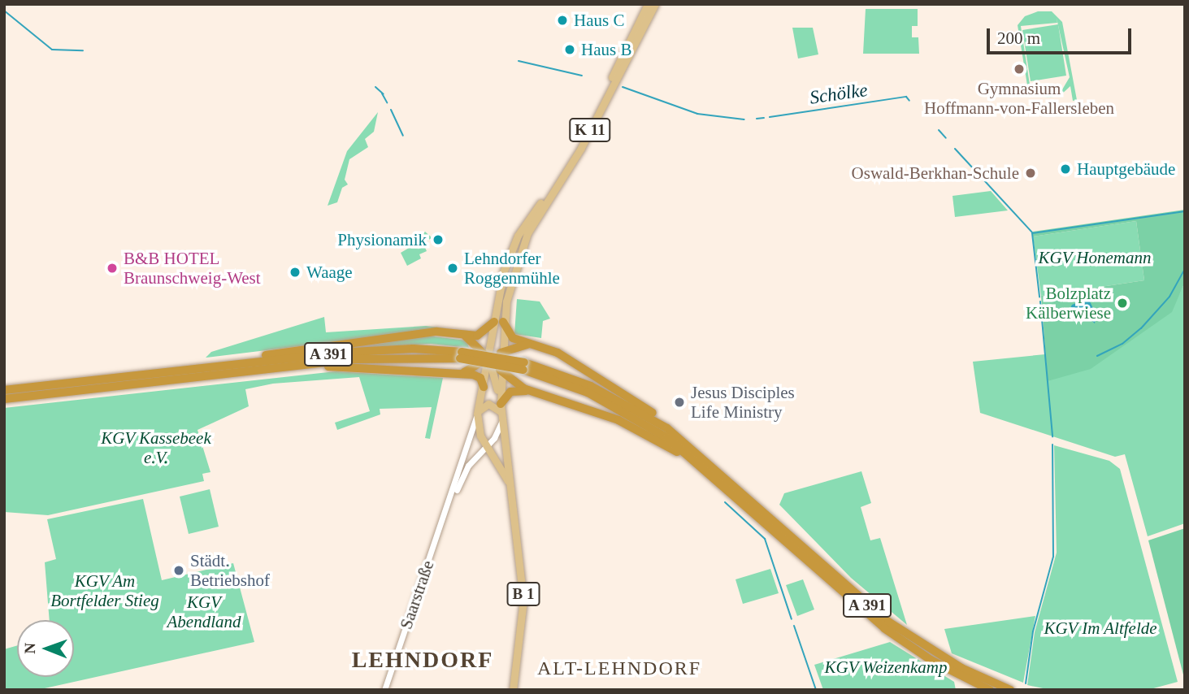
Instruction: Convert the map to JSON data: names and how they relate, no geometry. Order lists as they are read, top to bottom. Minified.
{"streets":{"highway":["A 391"],"main road":["K 11","B 1"],"street":["Saarstraße"]},"crossings":[["B 1","Saarstraße"]],"districts":["LEHNDORF","ALT-LEHNDORF"],"water":["Schölke"],"parks":["KGV Honemann","KGV Kassebeek e.V.","KGV Am Bortfelder Stieg","KGV Abendland","KGV Im Altfelde","KGV Weizenkamp"],"places":["Haus C","Haus B","Gymnasium Hoffmann-von-Fallersleben","Hauptgebäude","Oswald-Berkhan-Schule","Physionamik","B&B HOTEL Braunschweig-West","Lehndorfer Roggenmühle","Waage","Bolzplatz Kälberwiese","Jesus Disciples Life Ministry","Städt. Betriebshof"],"scale_bar":"200 m","north":"left"}
